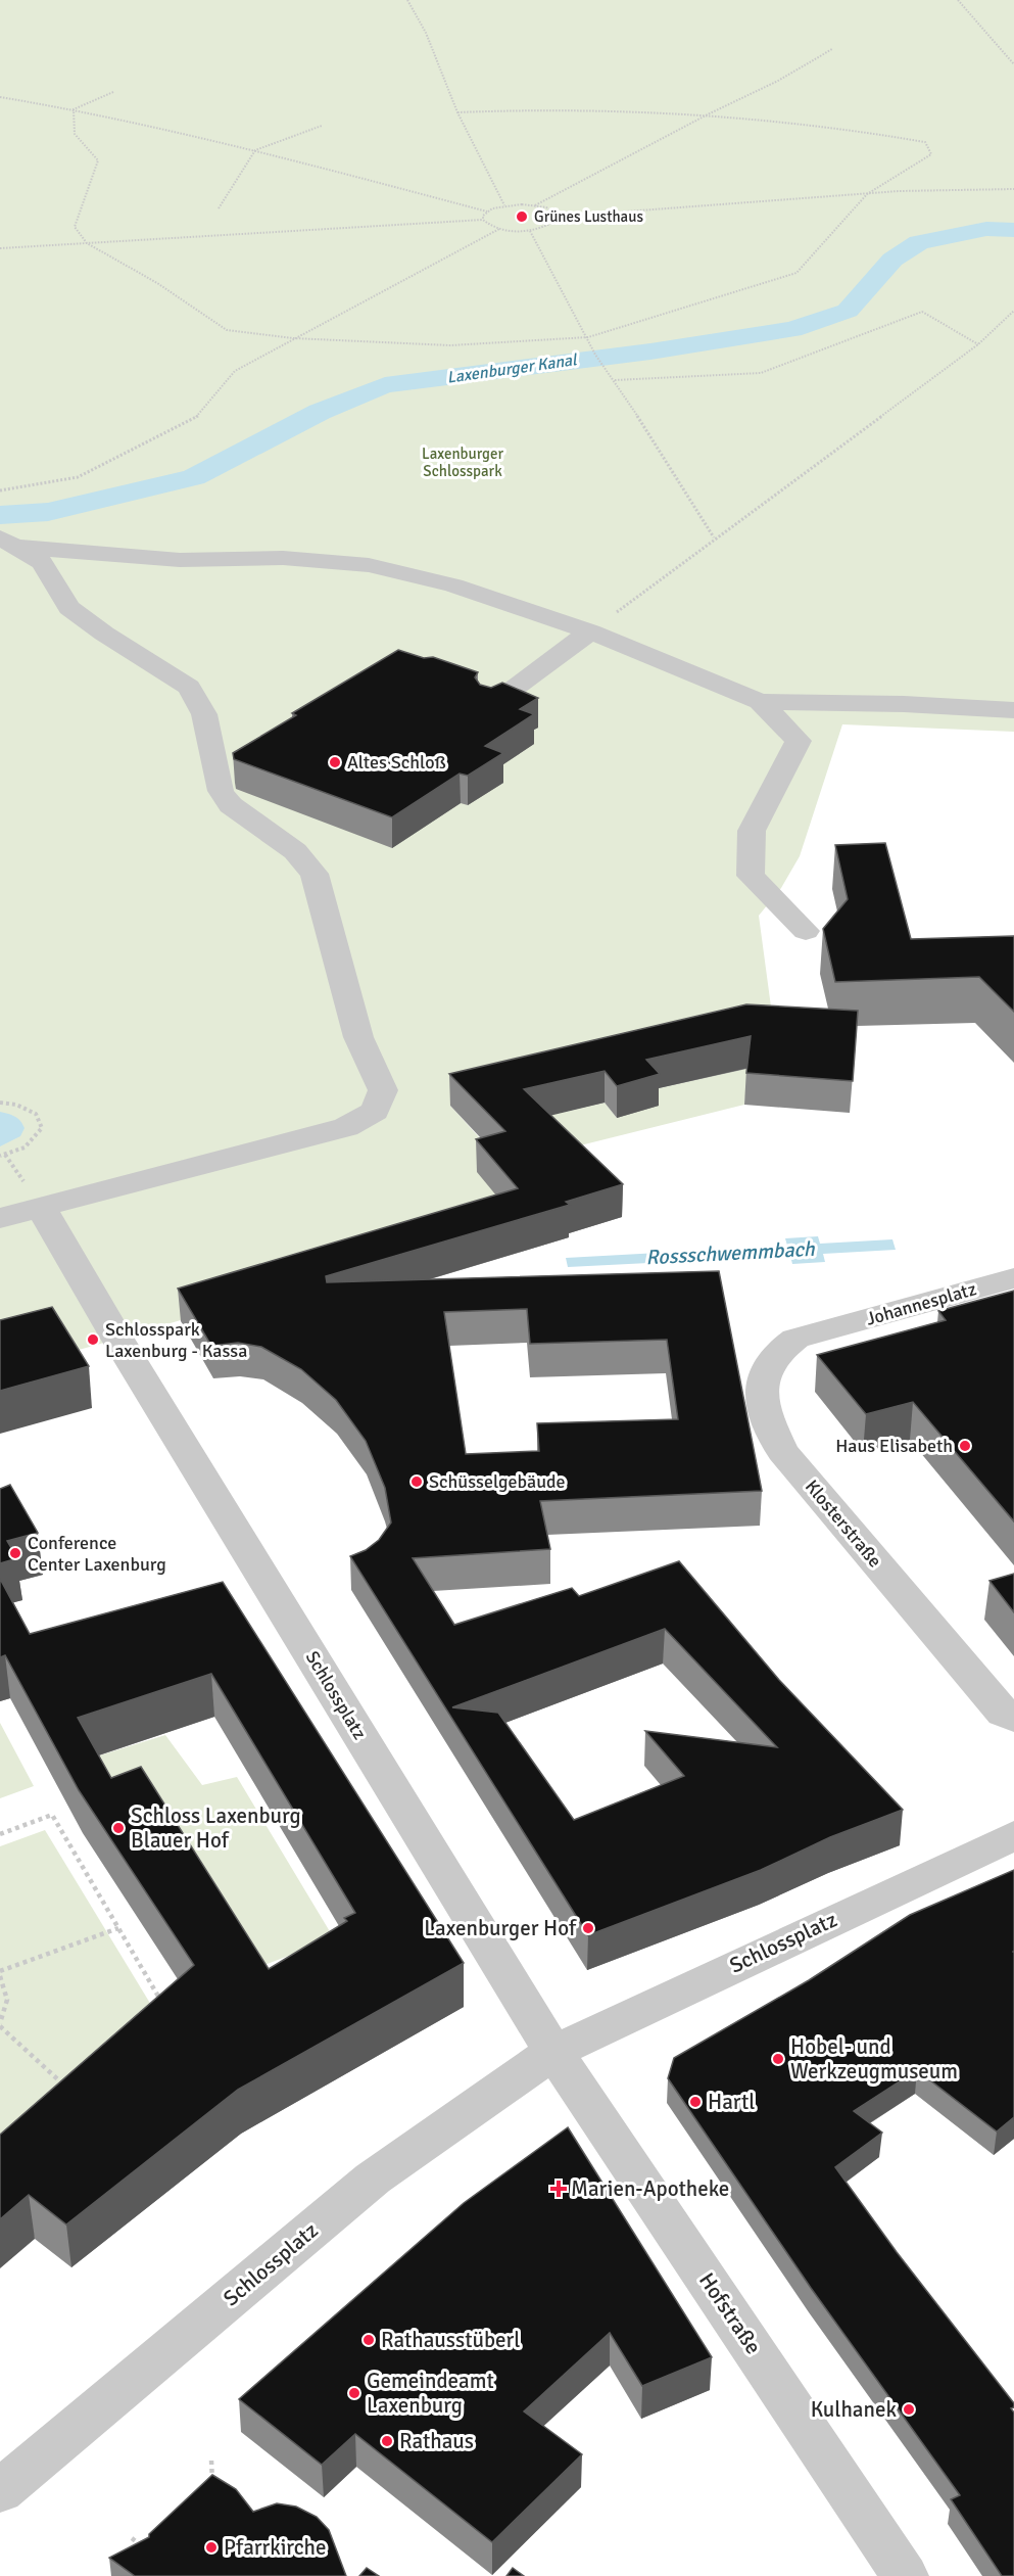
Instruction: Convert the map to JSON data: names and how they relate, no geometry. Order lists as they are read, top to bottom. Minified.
{"streets":{"street":["Johannesplatz","Klosterstraße","Schlossplatz","Hofstraße"]},"crossings":[["Johannesplatz","Klosterstraße"],["Schlossplatz","Hofstraße"]],"water":["Laxenburger Kanal","Rossschwemmbach"],"parks":["Laxenburger Schlosspark"],"places":{"other":["Grünes Lusthaus","Altes Schloß","Schlosspark Laxenburg - Kassa","Haus Elisabeth","Schüsselgebäude","Conference Center Laxenburg","Schloss Laxenburg Blauer Hof","Laxenburger Hof","Hobel- und Werkzeugmuseum","Hartl","Rathausstüberl","Gemeindeamt Laxenburg","Kulhanek","Rathaus","Pfarrkirche"],"health":["Marien-Apotheke"]}}
